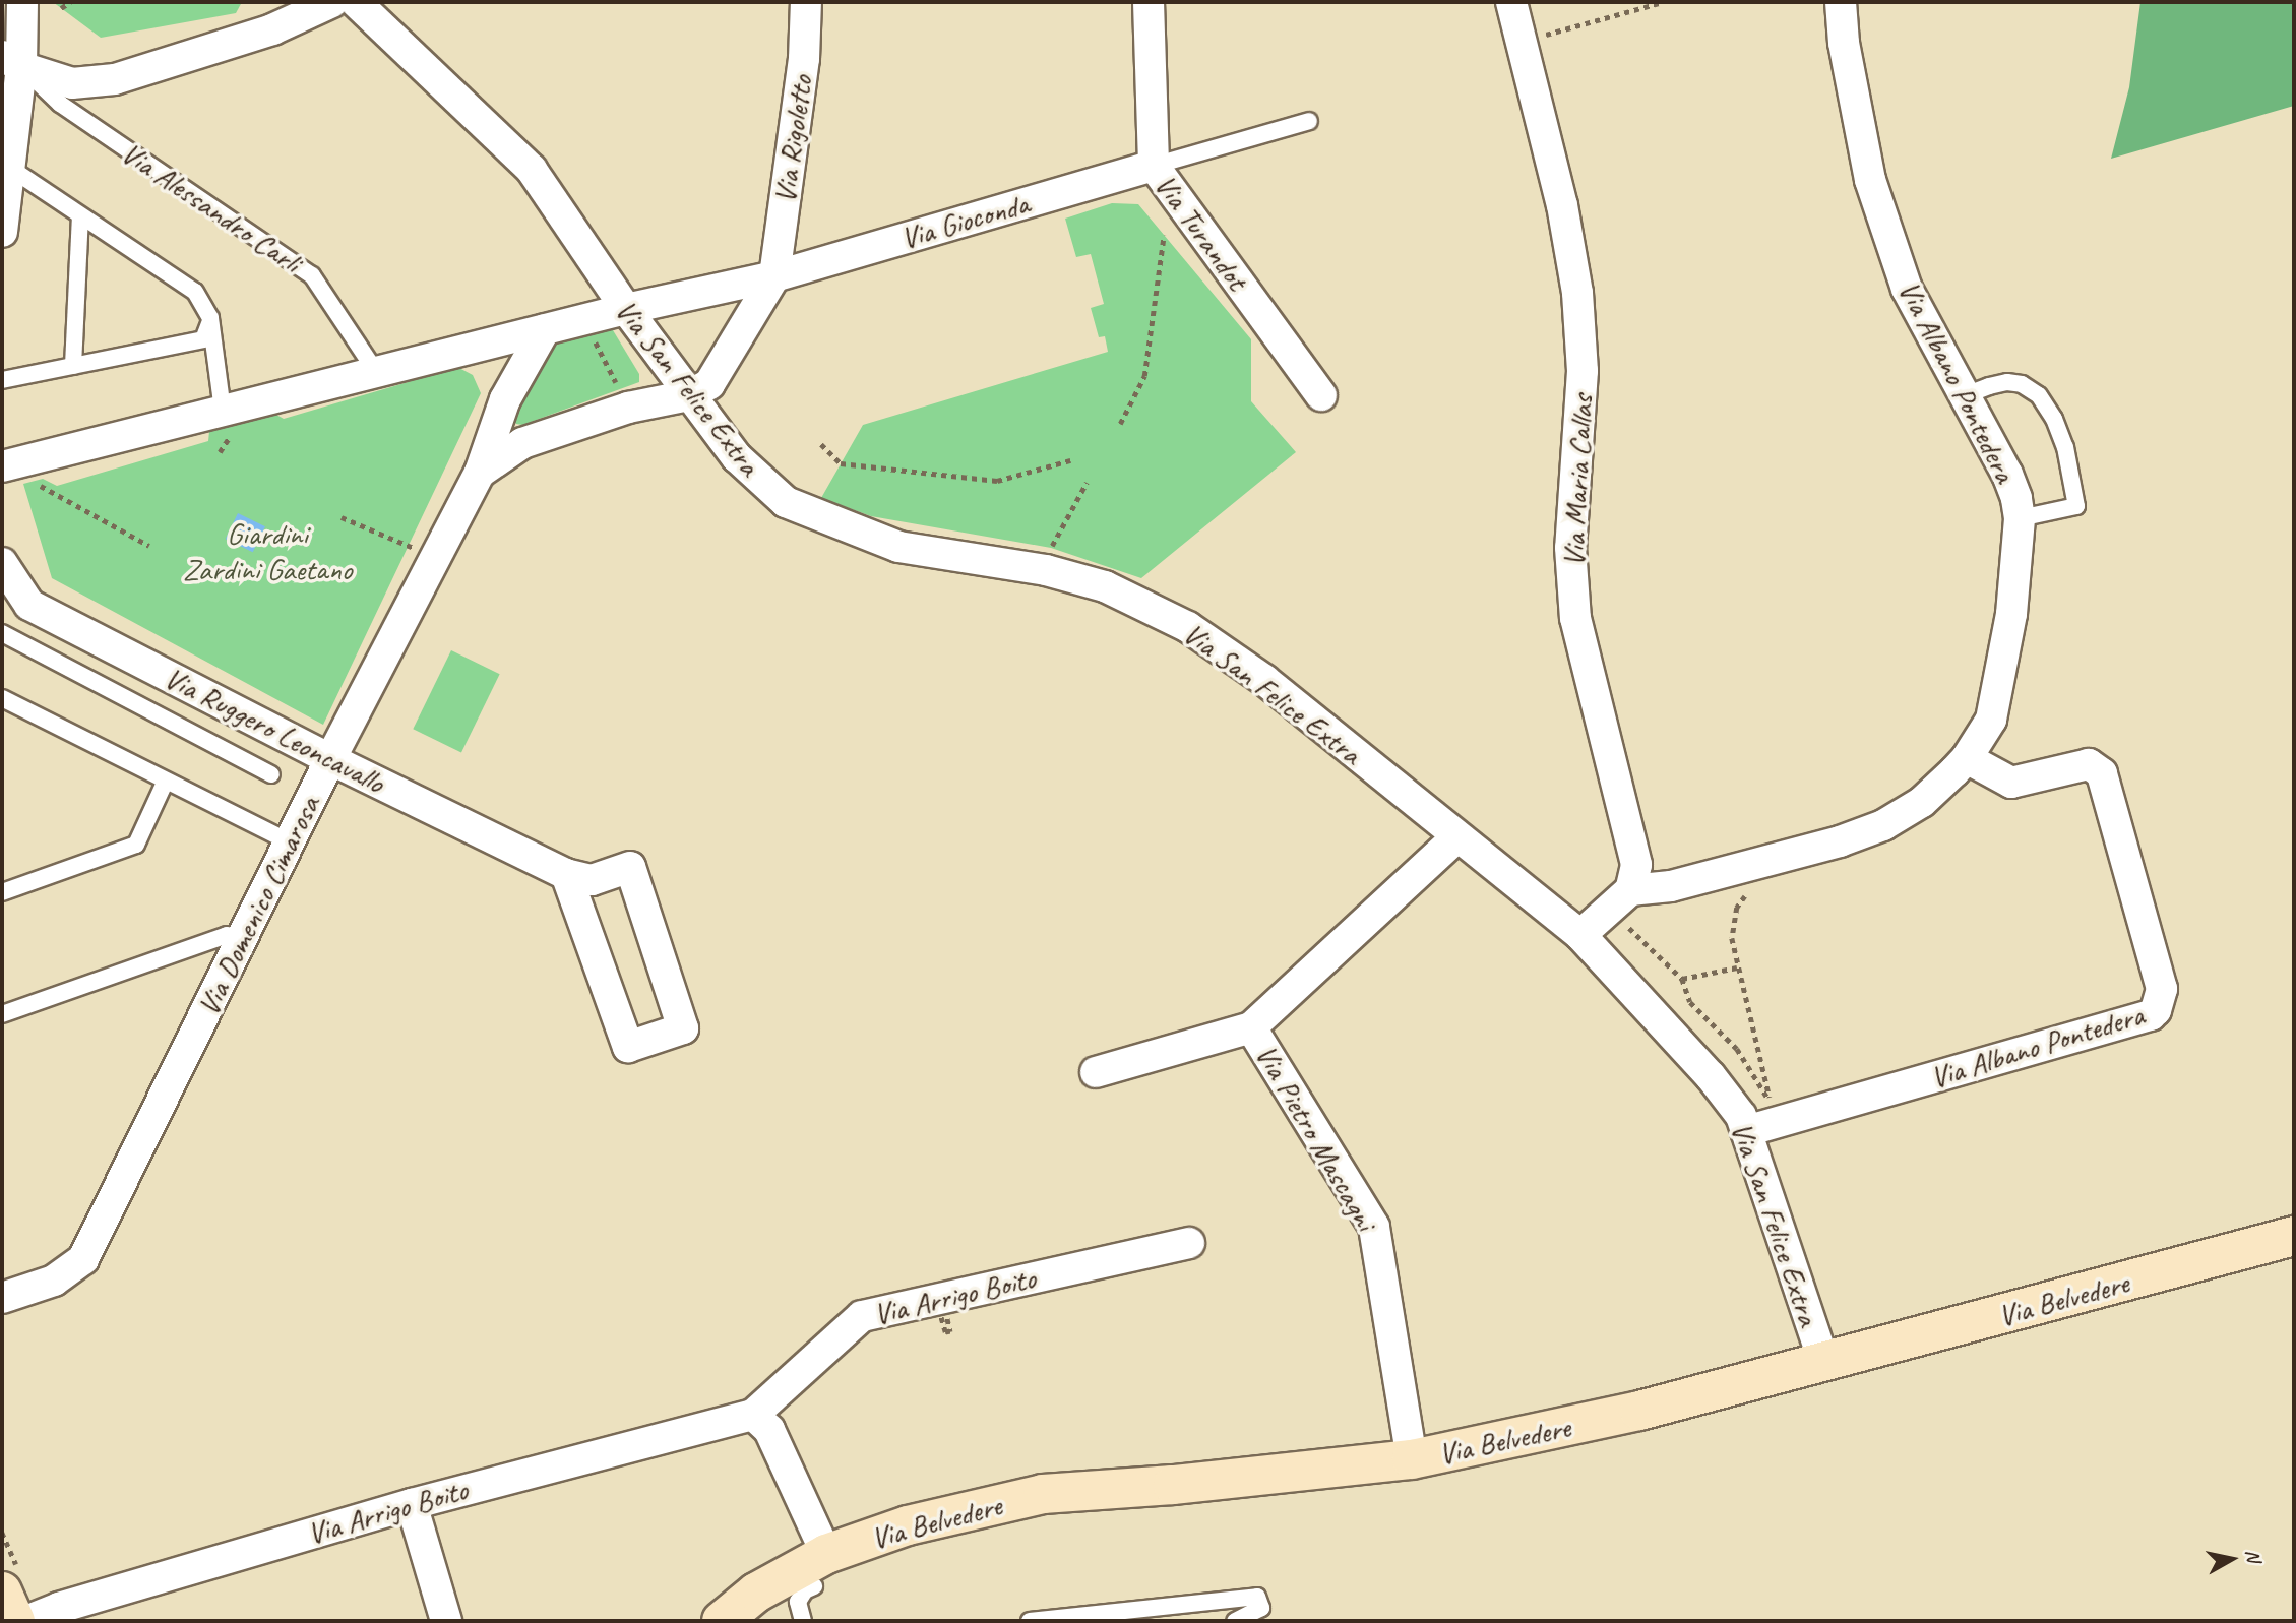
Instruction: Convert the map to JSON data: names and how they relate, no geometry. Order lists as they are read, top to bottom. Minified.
{"streets":{"street":["Via Rigoletto","Via Gioconda","Via Turandot","Via Albano Pontedera","Via San Felice Extra","Via Maria Callas","Via Ruggero Leoncavallo","Via Domenico Cimarosa","Via Pietro Mascagni","Via Arrigo Boito","Via Belvedere"],"lane":["Via Alessandro Carli"]},"crossings":[["Via Rigoletto","Via Gioconda"],["Via Gioconda","Via Turandot"],["Via Gioconda","Via San Felice Extra"],["Via Albano Pontedera","Via San Felice Extra"],["Via Albano Pontedera","Via Maria Callas"],["Via San Felice Extra","Via Domenico Cimarosa"],["Via San Felice Extra","Via Pietro Mascagni"],["Via San Felice Extra","Via Belvedere"],["Via Ruggero Leoncavallo","Via Domenico Cimarosa"],["Via Pietro Mascagni","Via Belvedere"]],"parks":["Giardini Zardini Gaetano"],"north":"right"}
